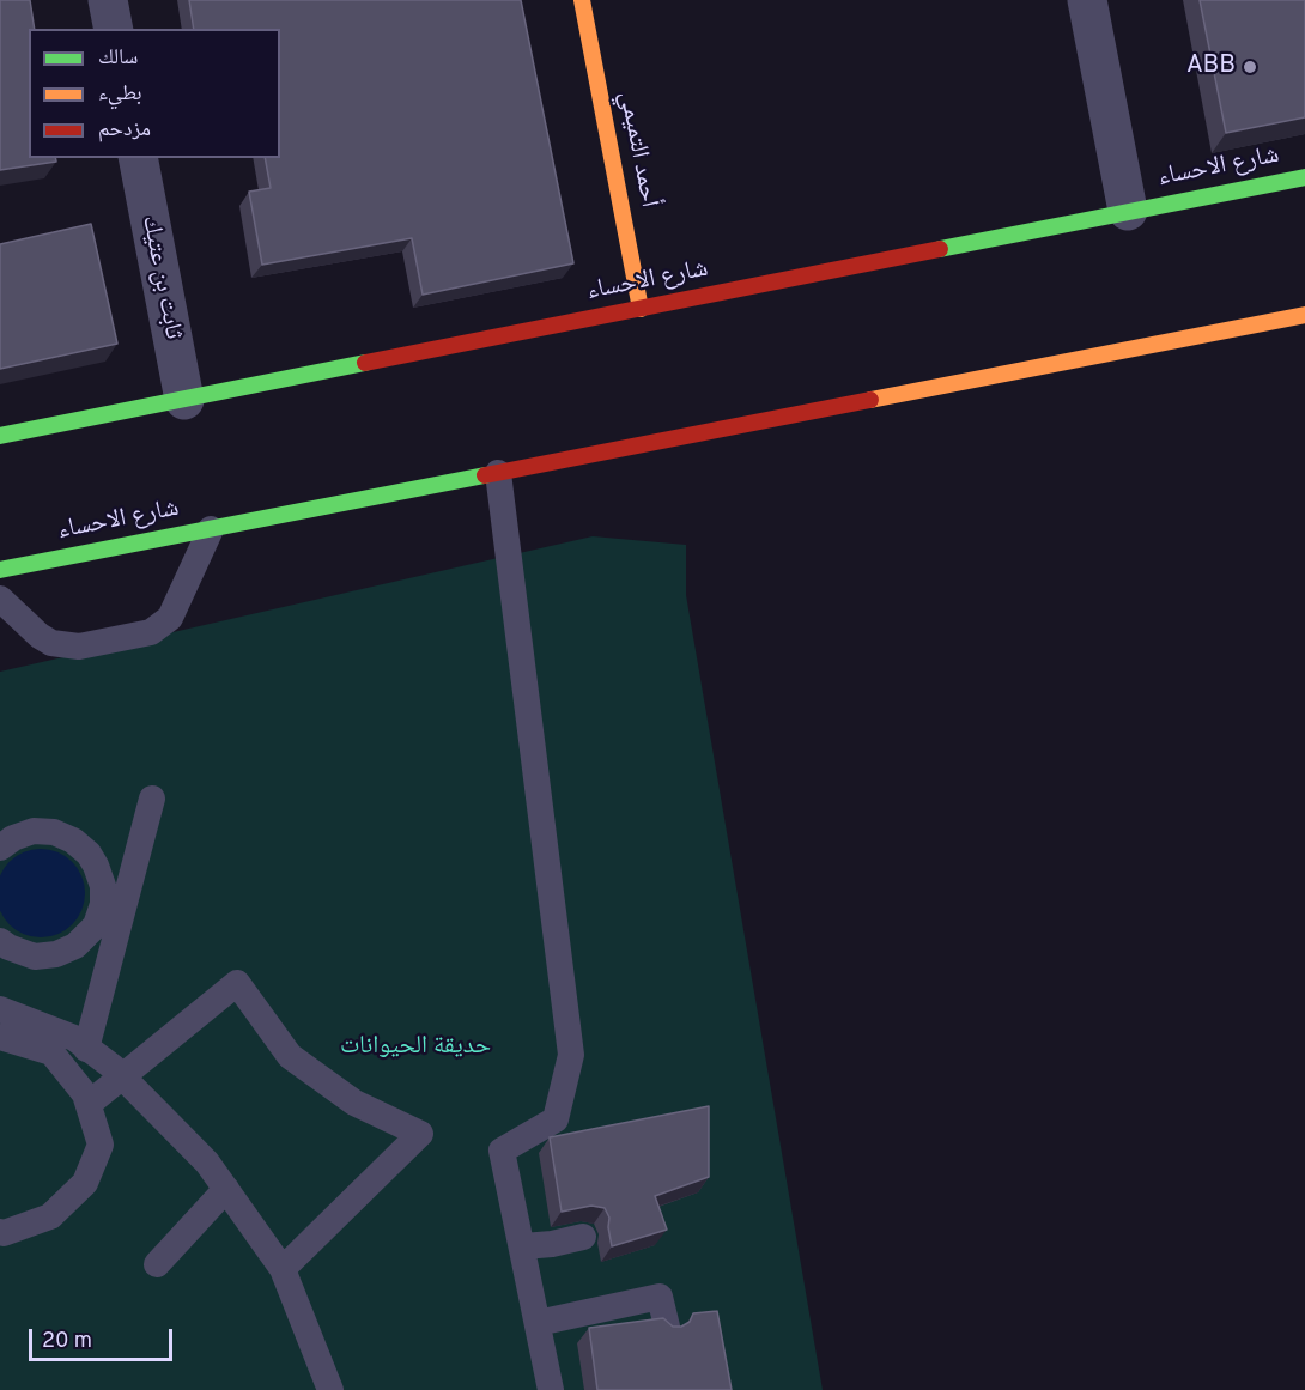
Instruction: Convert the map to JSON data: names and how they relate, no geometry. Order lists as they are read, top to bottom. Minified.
{"streets":{"main road":["أحمد التميمي","شارع الاحساء"],"street":["ثابت بن عتيك"]},"crossings":[["أحمد التميمي","شارع الاحساء"],["شارع الاحساء","ثابت بن عتيك"]],"parks":["حديقة الحيوانات"],"places":["ABB"],"legend":["سالك","بطيء","مزدحم"],"scale_bar":"20 m"}
